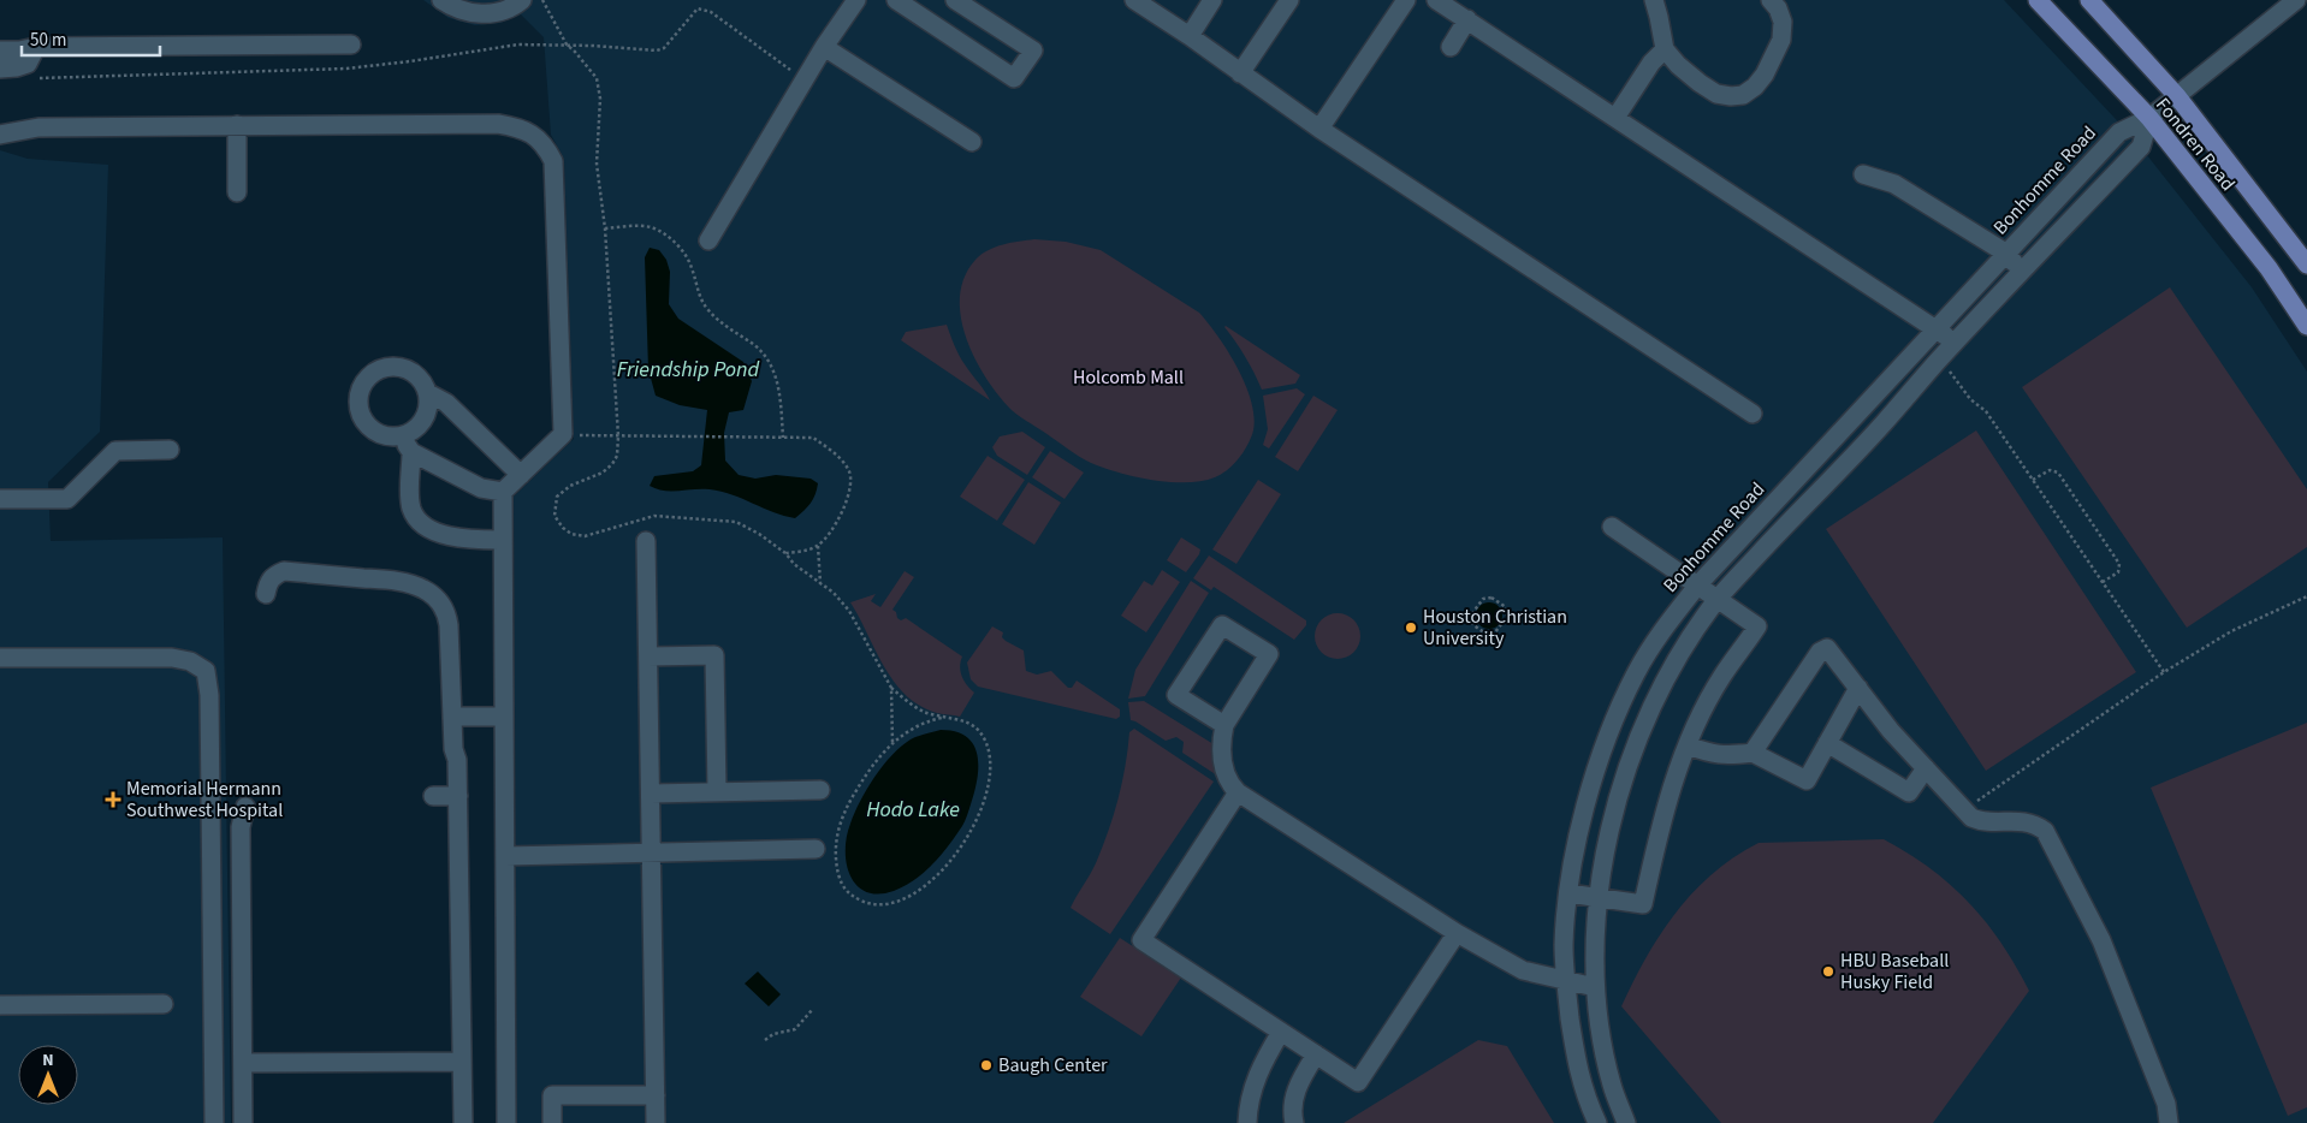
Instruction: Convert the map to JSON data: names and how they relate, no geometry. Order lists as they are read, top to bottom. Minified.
{"streets":{"main road":["Fondren Road"],"street":["Bonhomme Road"]},"crossings":[["Fondren Road","Bonhomme Road"]],"water":["Friendship Pond","Hodo Lake"],"parks":["Holcomb Mall"],"places":{"other":["Houston Christian University","HBU Baseball Husky Field","Baugh Center"],"health":["Memorial Hermann Southwest Hospital"]},"scale_bar":"50 m","north":"top"}
